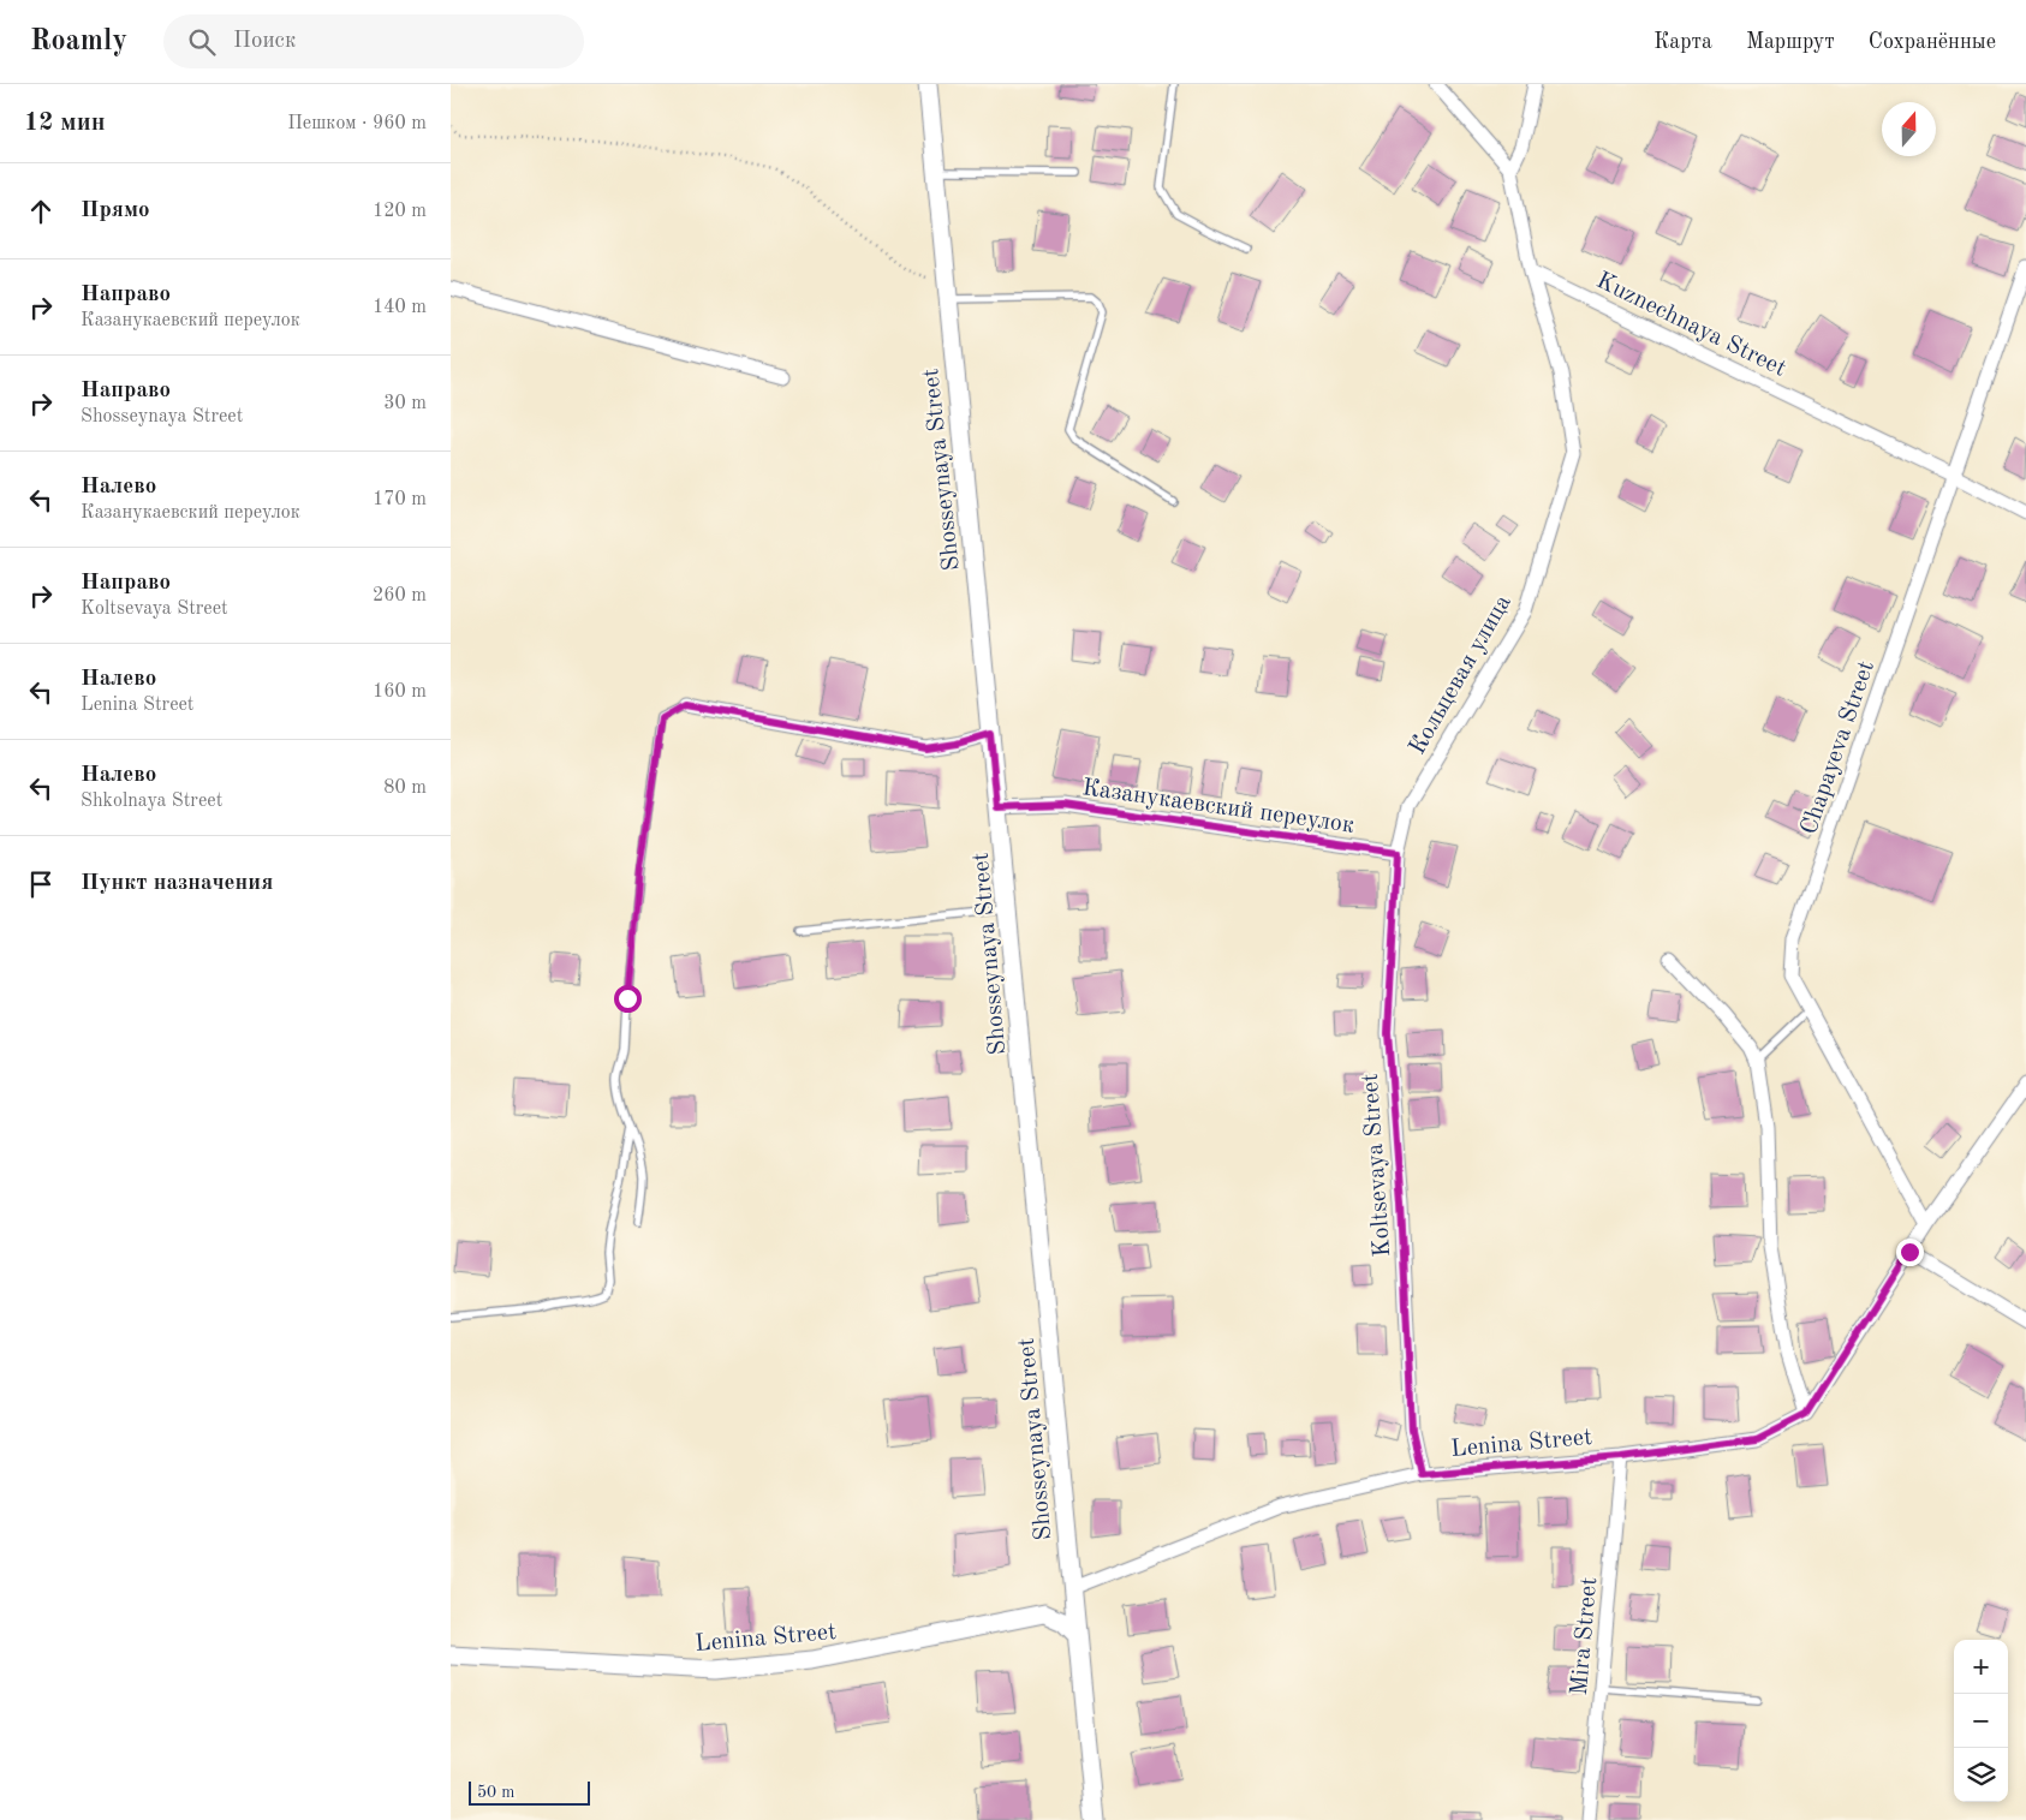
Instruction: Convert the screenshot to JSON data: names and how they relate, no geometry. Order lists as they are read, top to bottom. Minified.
{"streets":{"street":["Kuznechnaya Street","Shosseynaya Street","Кольцевая улица","Chapayeva Street","Казанукаевский переулок","Koltsevaya Street","Lenina Street","Mira Street"]},"crossings":[["Kuznechnaya Street","Кольцевая улица"],["Kuznechnaya Street","Chapayeva Street"],["Shosseynaya Street","Казанукаевский переулок"],["Shosseynaya Street","Lenina Street"],["Кольцевая улица","Казанукаевский переулок"],["Кольцевая улица","Koltsevaya Street"],["Казанукаевский переулок","Koltsevaya Street"],["Koltsevaya Street","Lenina Street"],["Lenina Street","Mira Street"]],"scale_bar":"50 m","north":"top","page":{"header":"Roamly","search":"Поиск","nav":["Карта","Маршрут","Сохранённые"],"heading":["12 мин","Пешком · 960 m"],"list":[["Прямо","120 m"],["Направо","Казанукаевский переулок","140 m"],["Направо","Shosseynaya Street","30 m"],["Налево","Казанукаевский переулок","170 m"],["Направо","Koltsevaya Street","260 m"],["Налево","Lenina Street","160 m"],["Налево","Shkolnaya Street","80 m"],"Пункт назначения"],"map_buttons":["+","−"],"scale":"50 m"}}
